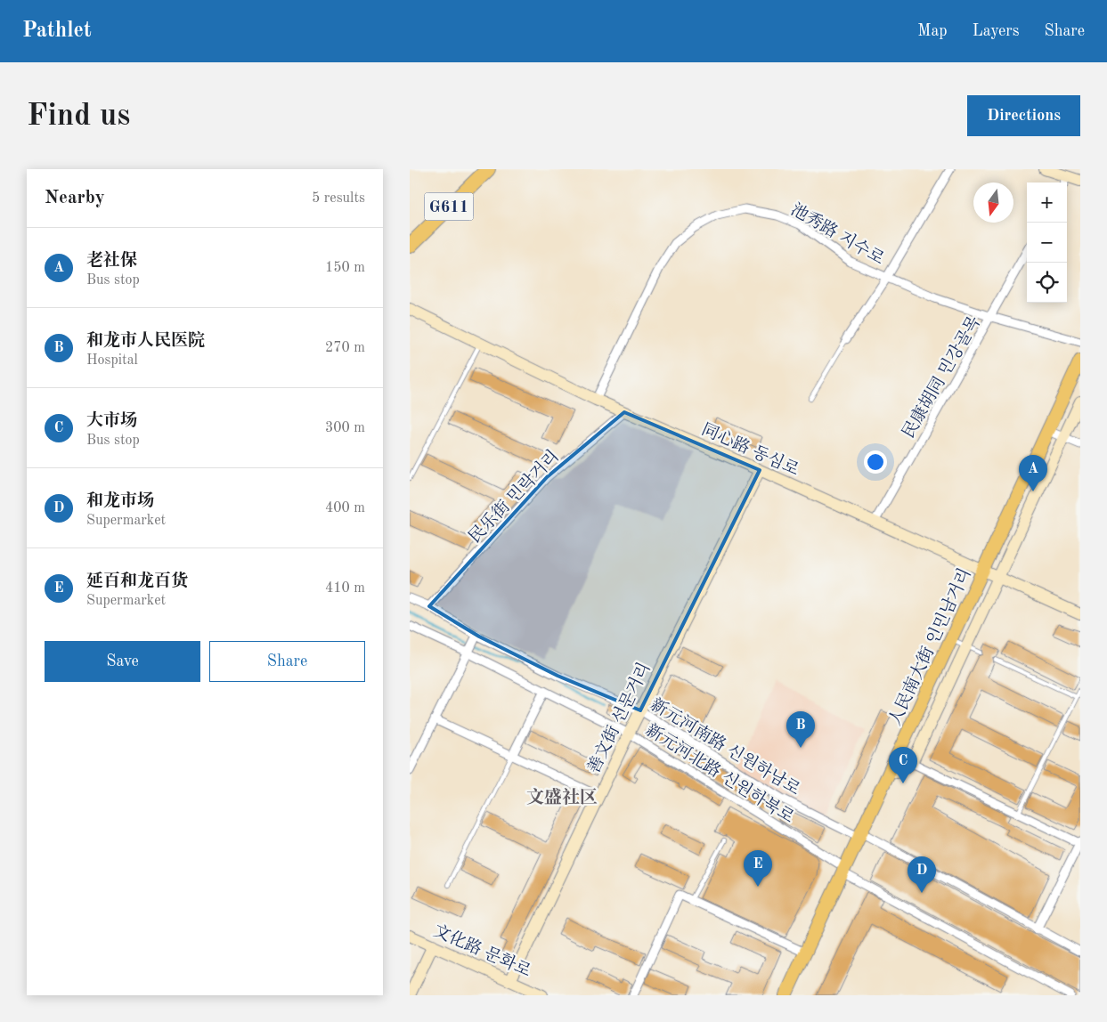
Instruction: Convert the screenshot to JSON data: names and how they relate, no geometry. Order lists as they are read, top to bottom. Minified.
{"streets":{"highway":["G611"],"main road":["人民南大街 인민남거리"],"street":["池秀路 지수로","民康胡同 민강골목","同心路 동심로","民乐街 민락거리","善文街 선문거리","新元河南路 신원하남로","新元河北路 신원하북로","文化路 문화로"]},"crossings":[["池秀路 지수로","民康胡同 민강골목"],["池秀路 지수로","同心路 동심로"],["民康胡同 민강골목","同心路 동심로"],["同心路 동심로","民乐街 민락거리"],["同心路 동심로","人民南大街 인민남거리"],["同心路 동심로","善文街 선문거리"],["民乐街 민락거리","新元河南路 신원하남로"],["人民南大街 인민남거리","新元河南路 신원하남로"],["人民南大街 인민남거리","新元河北路 신원하북로"],["善文街 선문거리","新元河南路 신원하남로"],["善文街 선문거리","新元河北路 신원하북로"],["善文街 선문거리","文化路 문화로"]],"districts":["文盛社区"],"north":"bottom","page":{"header":"Pathlet","nav":["Map","Layers","Share"],"buttons":["Directions",["Save","Share"]],"title":"Find us","heading":["Nearby","5 results"],"map_buttons":["+","−"],"list":[{"mark":"A","name":"老社保","note":"Bus stop","value":"150 m"},{"mark":"B","name":"和龙市人民医院","note":"Hospital","value":"270 m"},{"mark":"C","name":"大市场","note":"Bus stop","value":"300 m"},{"mark":"D","name":"和龙市场","note":"Supermarket","value":"400 m"},{"mark":"E","name":"延百和龙百货","note":"Supermarket","value":"410 m"}],"pins":["A","B","C","E","D"]}}
